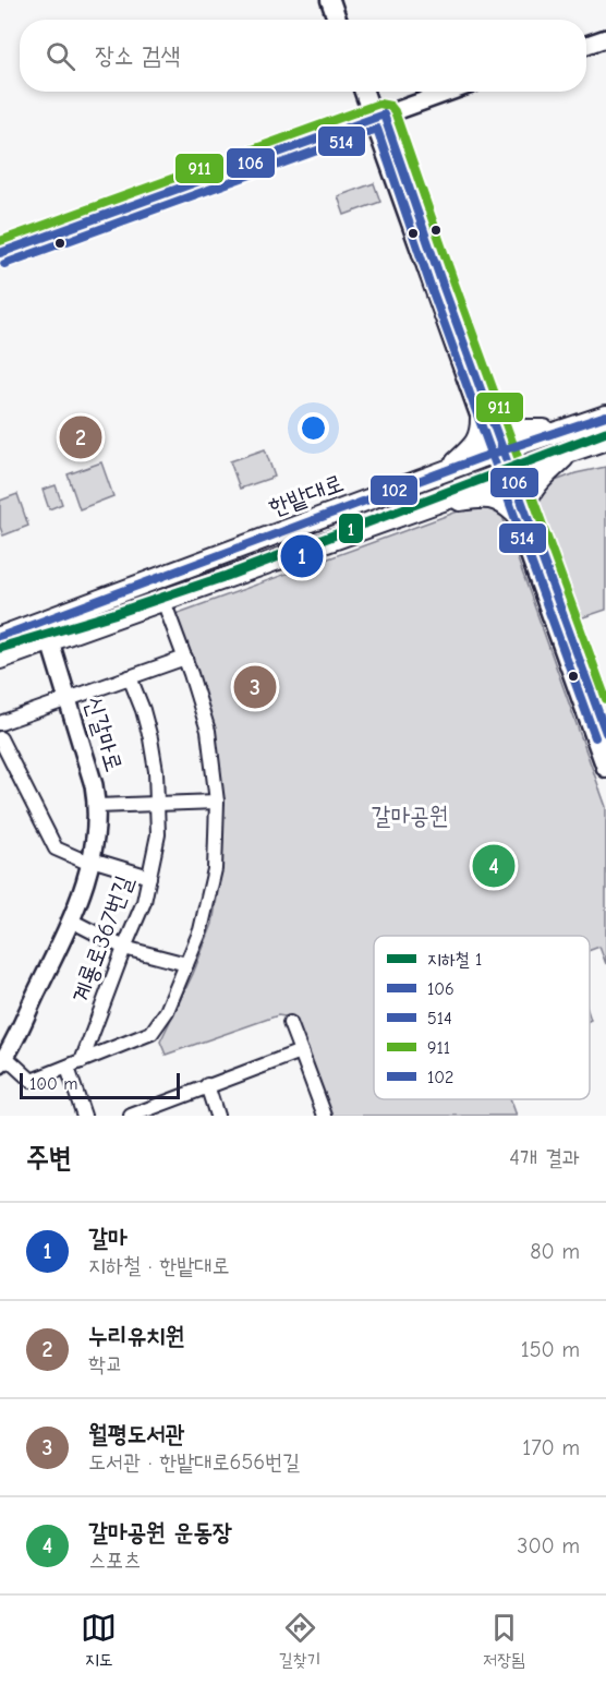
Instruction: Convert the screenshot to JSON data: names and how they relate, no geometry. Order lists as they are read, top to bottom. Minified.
{"streets":{"main road":["한밭대로"],"street":["신갈마로","계룡로367번길"]},"crossings":[["한밭대로","신갈마로"]],"parks":["갈마공원"],"lines":["transit line 911","transit line 106","transit line 514","transit line 102","metro line 1"],"legend":["지하철 1","106","514","911","102"],"scale_bar":"100 m","page":{"search":"장소 검색","pins":["2","1","3","4"],"scale":"100 m","heading":["주변","4개 결과"],"list":[{"mark":"1","name":"갈마","note":"지하철 · 한밭대로","value":"80 m"},{"mark":"2","name":"누리유치원","note":"학교","value":"150 m"},{"mark":"3","name":"월평도서관","note":"도서관 · 한밭대로656번길","value":"170 m"},{"mark":"4","name":"갈마공원 운동장","note":"스포츠","value":"300 m"}],"nav":["지도","길찾기","저장됨"]}}
